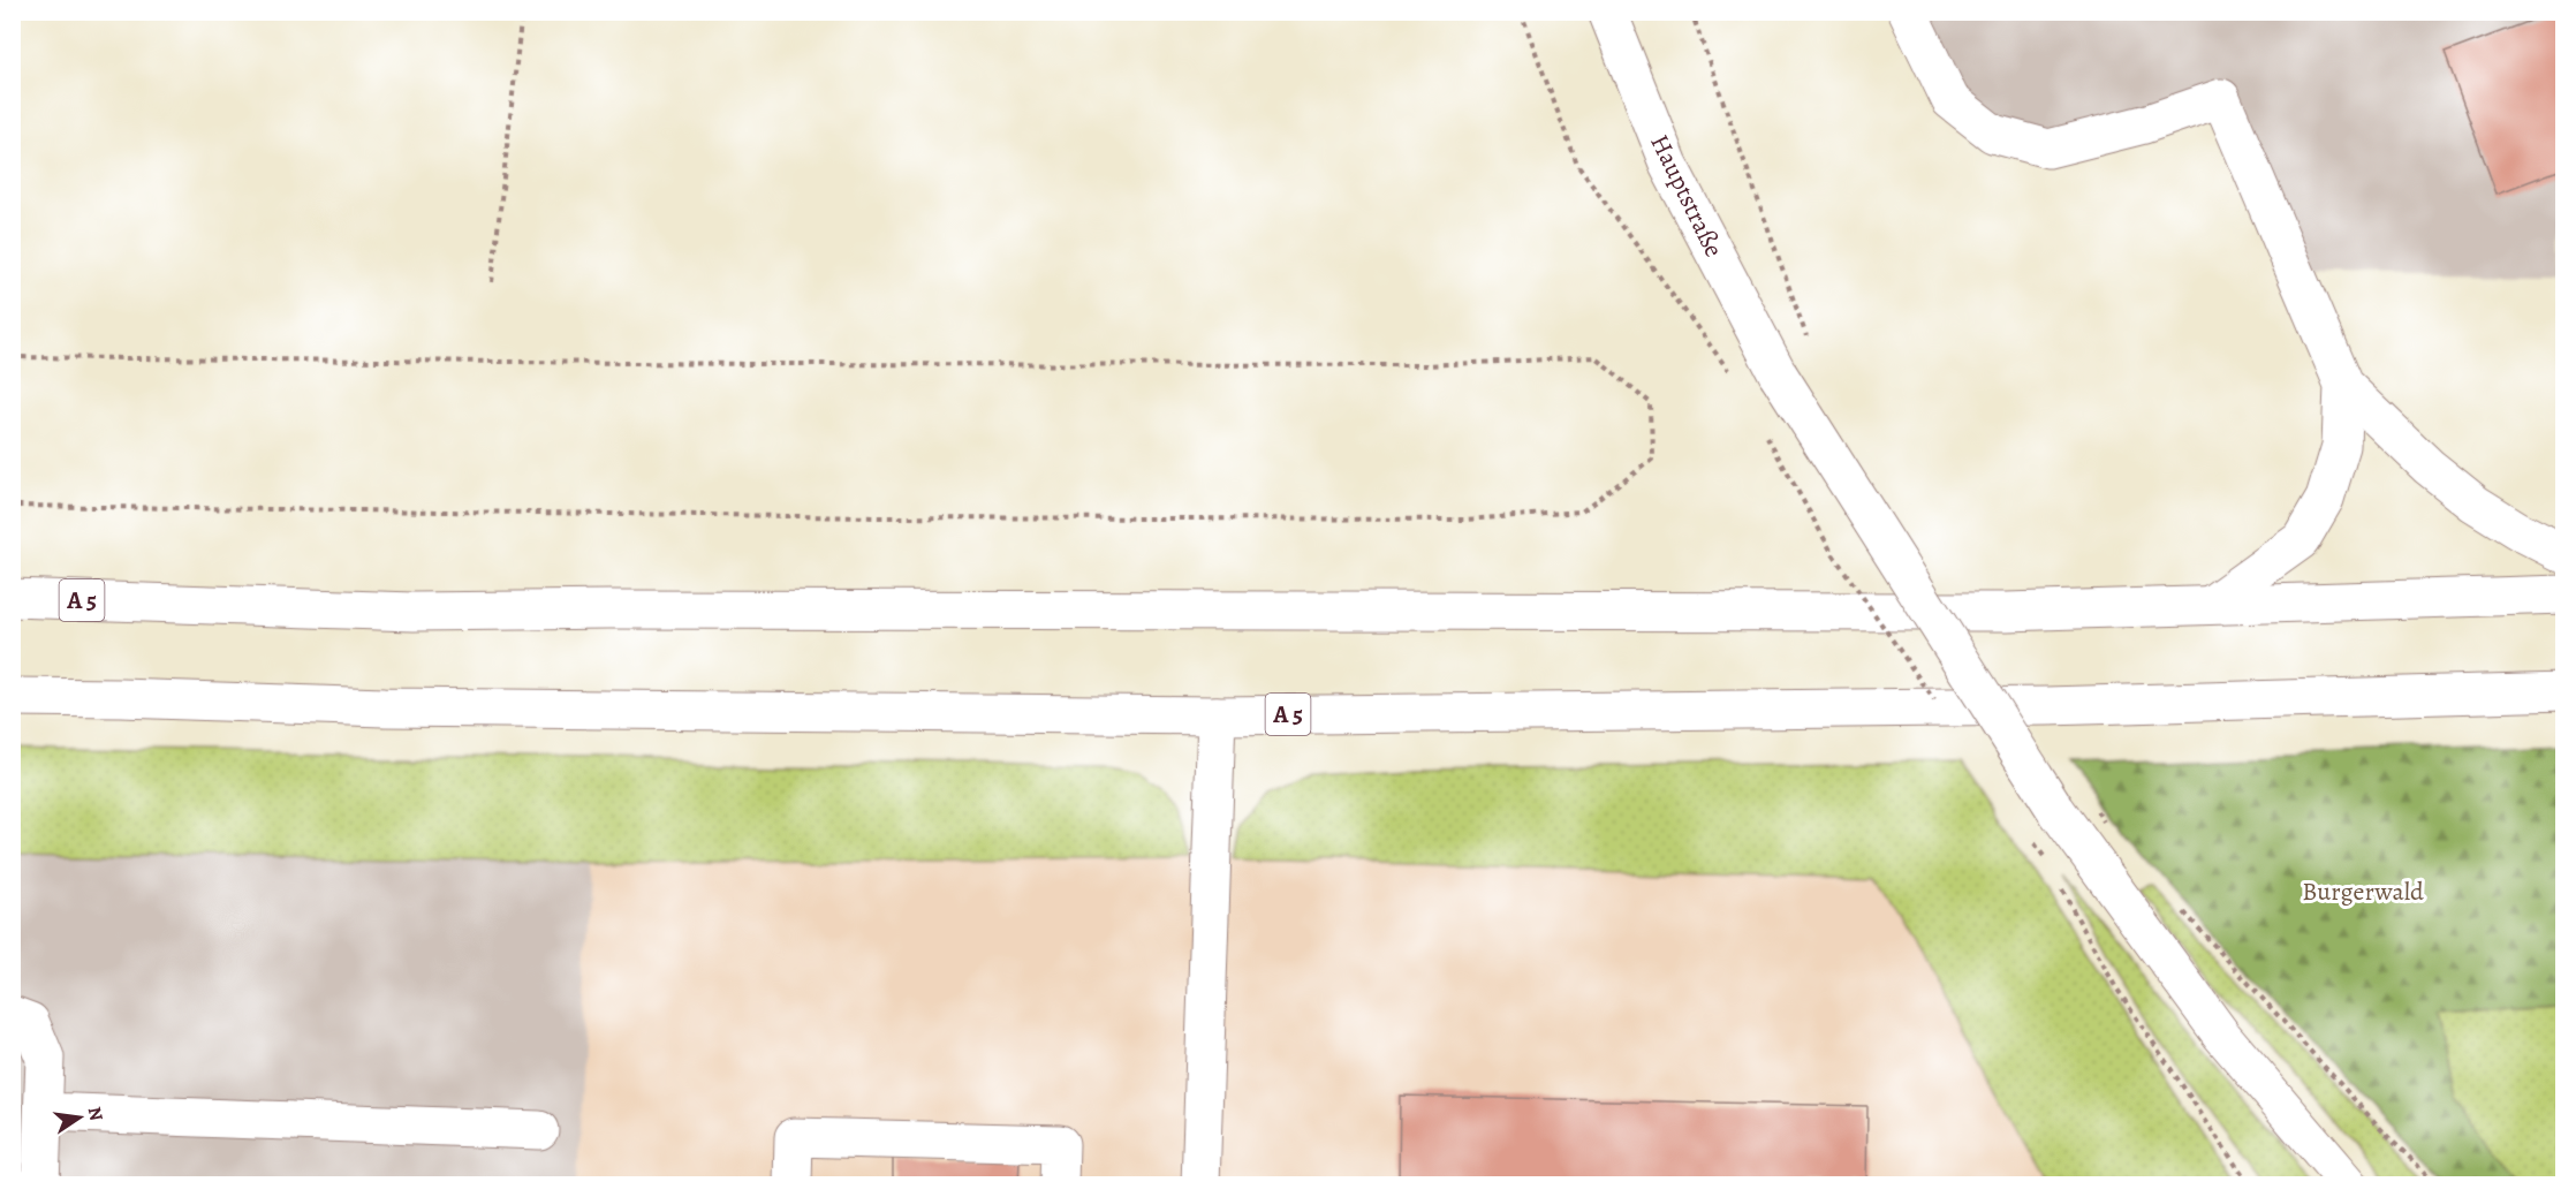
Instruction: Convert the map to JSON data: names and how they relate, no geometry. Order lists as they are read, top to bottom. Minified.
{"streets":{"main road":["Hauptstraße","A 5"]},"parks":["Burgerwald"],"north":"right"}
